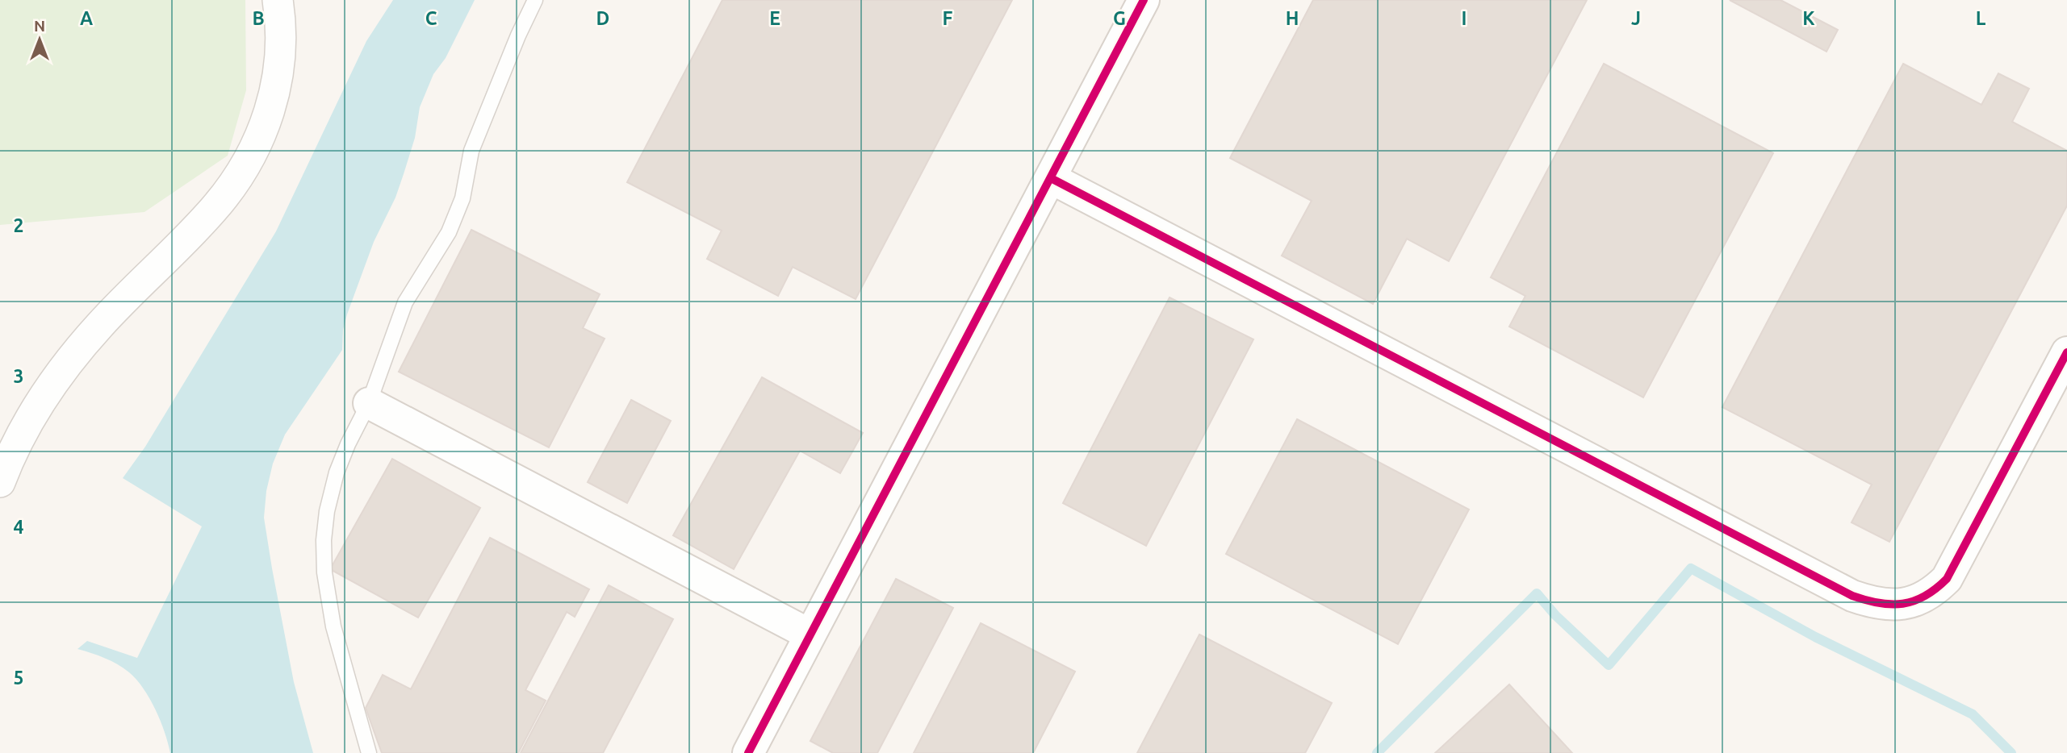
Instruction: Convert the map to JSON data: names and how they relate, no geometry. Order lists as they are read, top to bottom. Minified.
{"north":"top","grid":{"columns":["A","B","C","D","E","F","G","H","I","J","K","L"],"rows":["2","3","4","5"]}}
